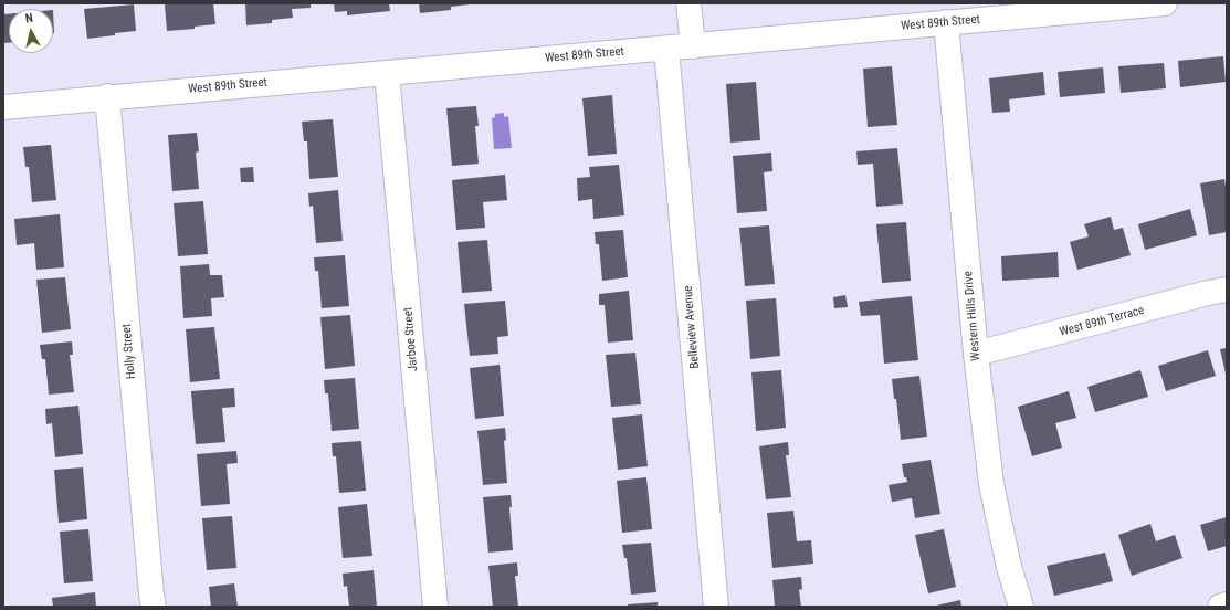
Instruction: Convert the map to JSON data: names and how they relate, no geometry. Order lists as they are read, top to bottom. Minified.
{"streets":{"street":["West 89th Street","Western Hills Drive","West 89th Terrace","Belleview Avenue","Jarboe Street","Holly Street"]},"crossings":[["West 89th Street","Western Hills Drive"],["West 89th Street","Belleview Avenue"],["West 89th Street","Jarboe Street"],["West 89th Street","Holly Street"],["Western Hills Drive","West 89th Terrace"]],"north":"top"}
